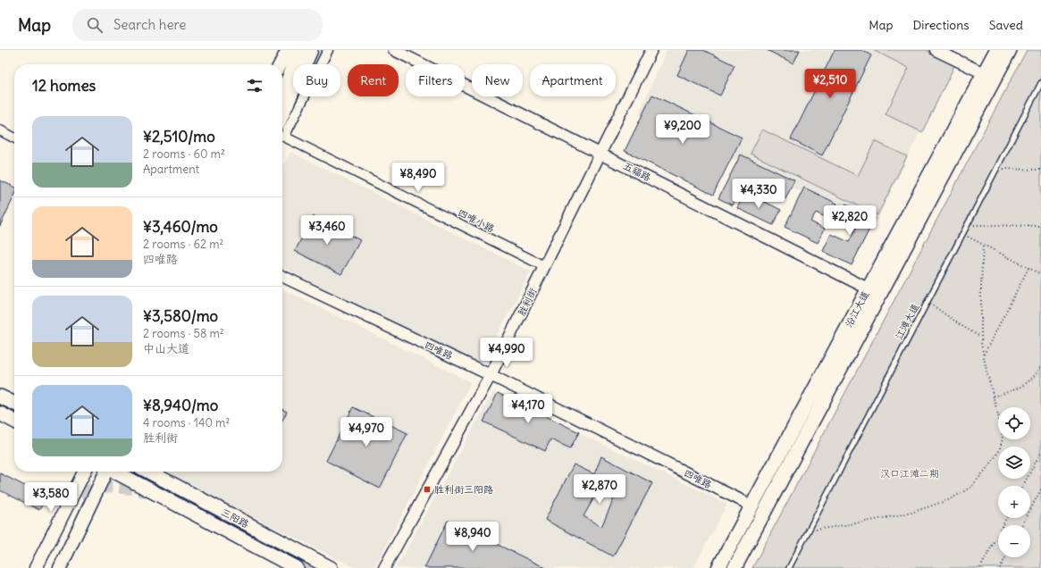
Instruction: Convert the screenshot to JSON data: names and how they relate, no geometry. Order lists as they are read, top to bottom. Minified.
{"streets":{"main road":["沿江大道","三阳路"],"street":["五福路","四唯小路","胜利街","四唯路"],"lane":["江滩大道"]},"crossings":[["五福路","胜利街"],["五福路","沿江大道"],["四唯小路","胜利街"],["胜利街","四唯路"],["沿江大道","四唯路"]],"parks":["汉口江滩二期"],"places":{"transit":["胜利街三阳路"]},"page":{"header":"Map","search":"Search here","nav":["Map","Directions","Saved"],"chip":["Buy","Rent","Filters","New","Apartment"],"heading":"12 homes","price":["¥2,510","¥9,200","¥8,490","¥4,330","¥2,820","¥3,460","¥4,990","¥4,170","¥4,970","¥2,870","¥3,580","¥8,940"],"list":[{"name":"¥2,510/mo","note":"2 rooms · 60 m² · Apartment"},{"name":"¥3,460/mo","note":"2 rooms · 62 m² · 四唯路"},{"name":"¥3,580/mo","note":"2 rooms · 58 m² · 中山大道"},{"name":"¥8,940/mo","note":"4 rooms · 140 m² · 胜利街"}],"map_buttons":["+","−"]}}
